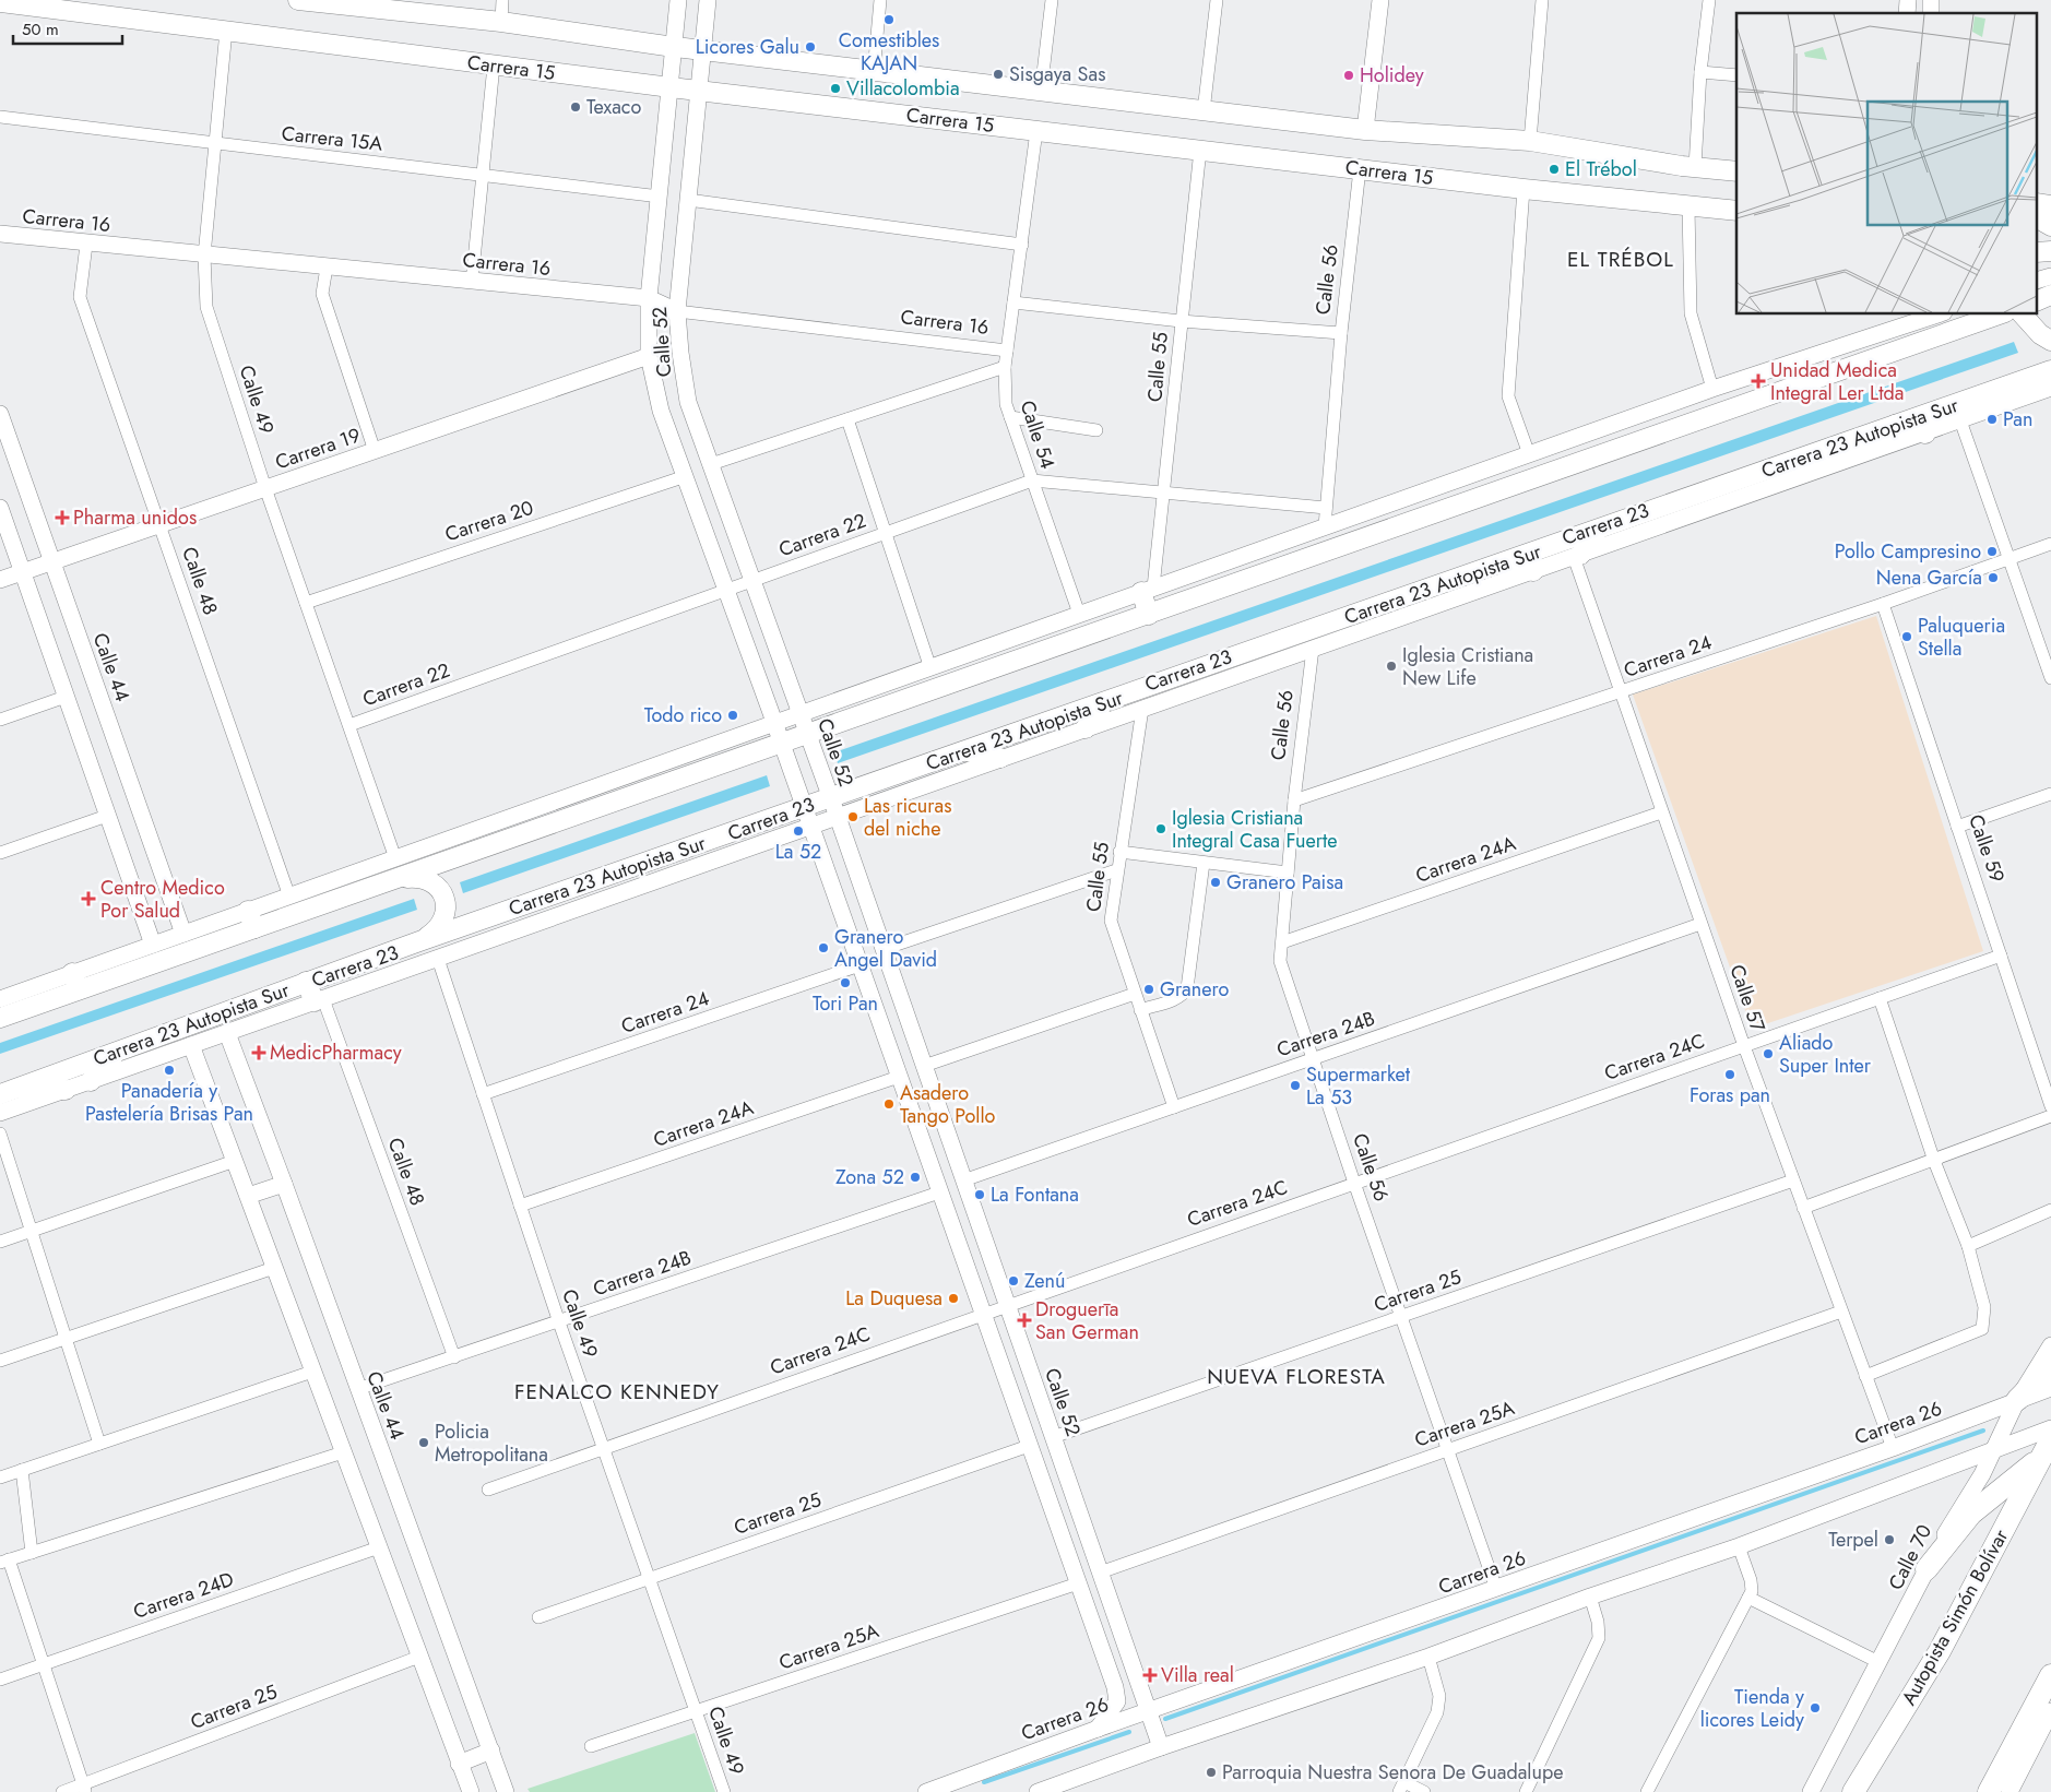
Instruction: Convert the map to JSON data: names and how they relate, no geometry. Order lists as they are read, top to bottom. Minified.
{"streets":{"highway":["Autopista Simón Bolívar"],"main road":["Carrera 15","Carrera 23 Autopista Sur"],"street":["Carrera 15A","Carrera 16","Calle 56","Calle 52","Calle 55","Calle 49","Calle 54","Carrera 19","Carrera 20","Carrera 23","Carrera 22","Calle 48","Carrera 24","Calle 44","Calle 59","Carrera 24A","Calle 57","Carrera 24B","Carrera 24C","Carrera 25","Carrera 26","Carrera 25A","Calle 70","Carrera 24D"]},"crossings":[["Carrera 15","Calle 56"],["Carrera 15","Calle 52"],["Carrera 15","Calle 55"],["Carrera 15","Calle 49"],["Carrera 15","Calle 54"],["Carrera 15A","Calle 52"],["Carrera 15A","Calle 49"],["Carrera 16","Calle 56"],["Carrera 16","Calle 52"],["Carrera 16","Calle 55"],["Carrera 16","Calle 49"],["Carrera 16","Calle 54"],["Carrera 16","Calle 48"],["Calle 56","Carrera 23"],["Calle 56","Carrera 22"],["Calle 56","Carrera 24"],["Calle 56","Carrera 24A"],["Calle 56","Carrera 24B"],["Calle 56","Carrera 24C"],["Calle 56","Carrera 25"],["Calle 56","Carrera 26"],["Calle 56","Carrera 25A"],["Calle 52","Carrera 23 Autopista Sur"],["Calle 52","Carrera 19"],["Calle 52","Carrera 20"],["Calle 52","Carrera 23"],["Calle 52","Carrera 22"],["Calle 52","Carrera 24"],["Calle 52","Carrera 24A"],["Calle 52","Carrera 24B"],["Calle 52","Carrera 24C"],["Calle 52","Carrera 25"],["Calle 52","Carrera 26"],["Calle 52","Carrera 25A"],["Calle 55","Carrera 23"],["Calle 55","Carrera 22"],["Calle 55","Carrera 24B"],["Calle 49","Carrera 19"],["Calle 49","Carrera 20"],["Calle 49","Carrera 23"],["Calle 49","Carrera 22"],["Calle 49","Carrera 24"],["Calle 49","Carrera 24A"],["Calle 49","Carrera 24B"],["Calle 49","Carrera 24C"],["Calle 49","Carrera 25"],["Calle 49","Carrera 25A"],["Calle 54","Carrera 22"],["Carrera 23 Autopista Sur","Carrera 23"],["Carrera 19","Calle 48"],["Carrera 19","Calle 44"],["Carrera 23","Calle 48"],["Carrera 23","Calle 44"],["Carrera 23","Calle 57"],["Calle 48","Carrera 24B"],["Carrera 24","Calle 59"],["Carrera 24","Calle 57"],["Calle 44","Carrera 24B"],["Calle 59","Carrera 24C"],["Carrera 24A","Calle 57"],["Calle 57","Carrera 24B"],["Calle 57","Carrera 24C"],["Calle 57","Carrera 25"],["Calle 57","Carrera 26"],["Calle 57","Carrera 25A"],["Carrera 26","Calle 70"]],"districts":["EL TRÉBOL","NUEVA FLORESTA","FENALCO KENNEDY"],"places":{"other":["Comestibles KAJAN","Licores Galu","Sisgaya Sas","Holidey","Villacolombia","Texaco","El Trébol","Pan","Pollo Campresino","Nena García","Paluqueria Stella","Iglesia Cristiana New Life","Todo rico","Las ricuras del niche","Iglesia Cristiana Integral Casa Fuerte","La 52","Granero Paisa","Granero Angel David","Tori Pan","Granero","Aliado Super Inter","Panadería y Pastelería Brisas Pan","Foras pan","Supermarket La 53","Asadero Tango Pollo","Zona 52","La Fontana","Zenú","La Duquesa","Policia Metropolitana","Terpel","Tienda y licores Leidy","Parroquia Nuestra Senora De Guadalupe"],"health":["Unidad Medica Integral Ler Ltda","Pharma unidos","Centro Medico Por Salud","MedicPharmacy","Droguerīa San German","Villa real"]},"scale_bar":"50 m"}
